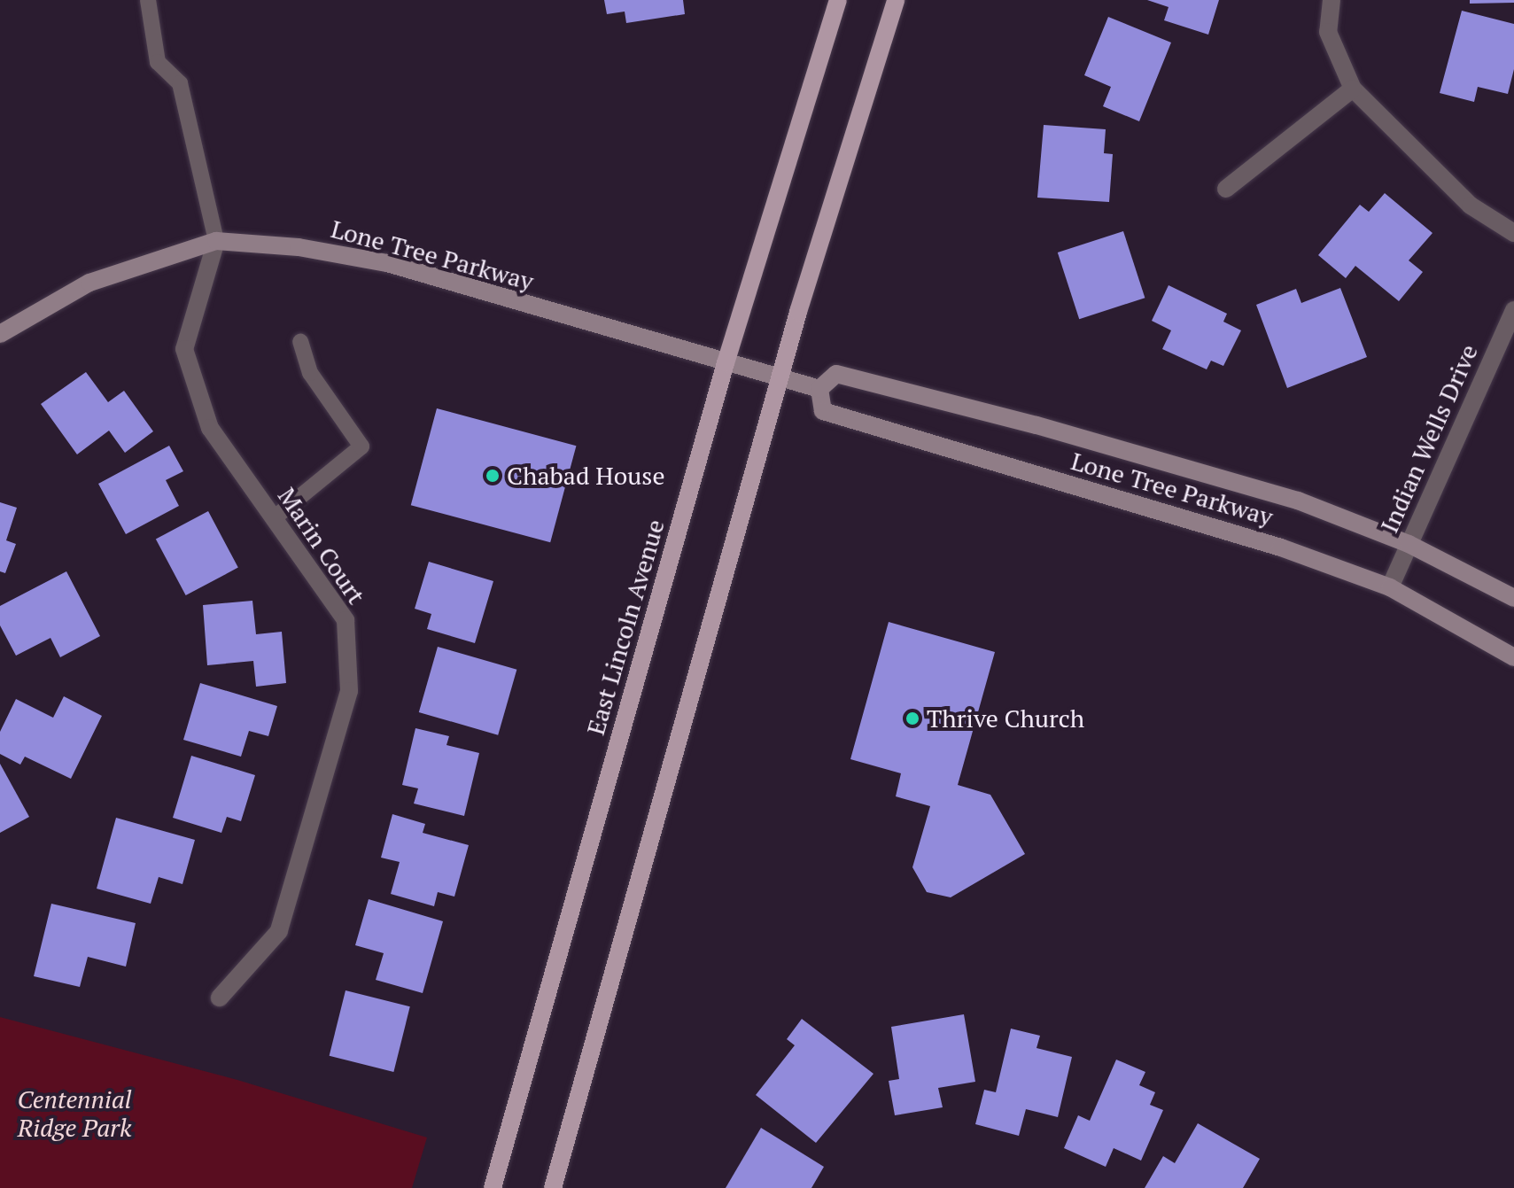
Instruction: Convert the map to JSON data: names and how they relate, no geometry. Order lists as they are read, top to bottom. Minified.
{"streets":{"main road":["East Lincoln Avenue"],"street":["Lone Tree Parkway","Indian Wells Drive","Marin Court"]},"crossings":[["Lone Tree Parkway","Indian Wells Drive"],["Lone Tree Parkway","Marin Court"],["Lone Tree Parkway","East Lincoln Avenue"]],"parks":["Centennial Ridge Park"],"places":["Chabad House","Thrive Church"]}
